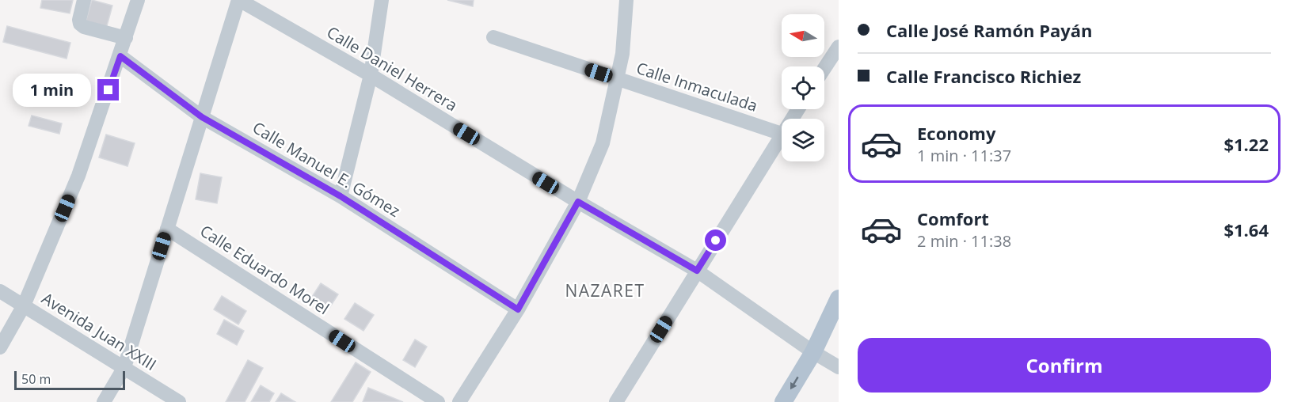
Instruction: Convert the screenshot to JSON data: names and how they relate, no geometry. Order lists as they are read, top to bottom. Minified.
{"streets":{"street":["Calle Daniel Herrera","Calle Inmaculada","Calle Manuel E. Gómez","Calle Eduardo Morel","Avenida Juan XXIII"]},"districts":["NAZARET"],"scale_bar":"50 m","north":"left","page":{"banner":["Calle José Ramón Payán","Calle Francisco Richiez"],"bubble":"1 min","list":[{"name":"Economy","note":"1 min · 11:37","value":"$1.22"},{"name":"Comfort","note":"2 min · 11:38","value":"$1.64"}],"buttons":"Confirm","scale":"50 m"}}
